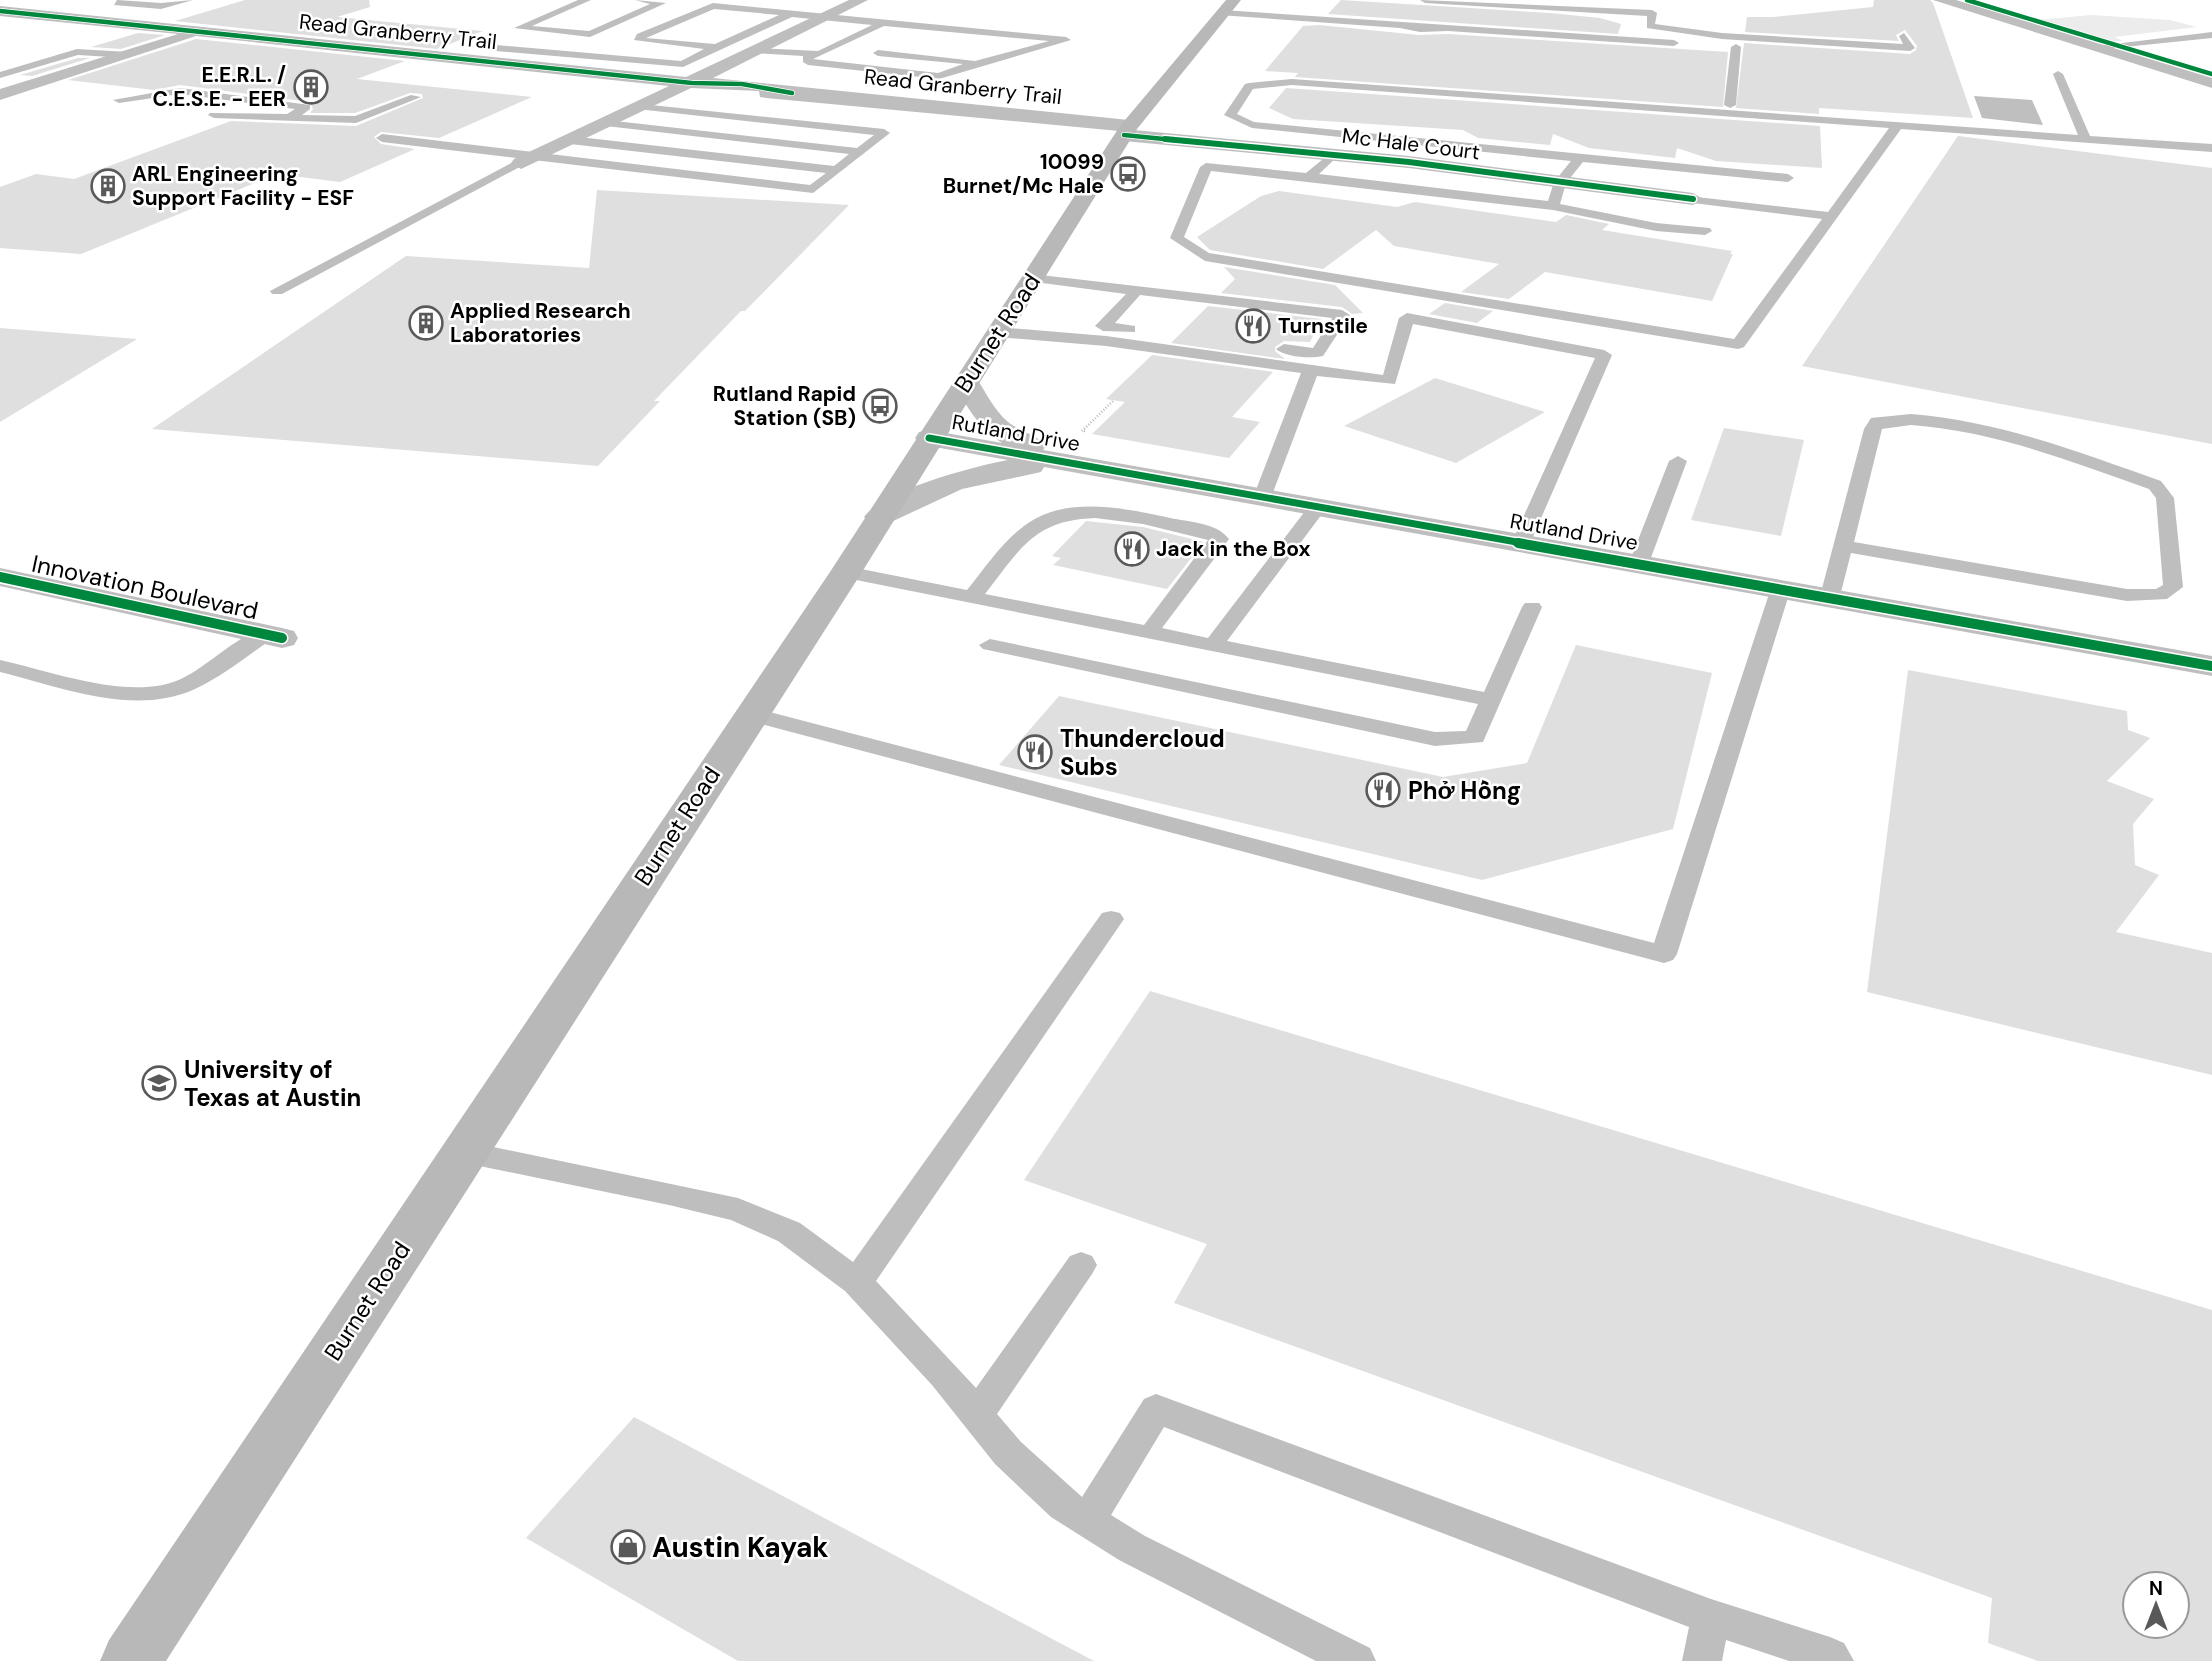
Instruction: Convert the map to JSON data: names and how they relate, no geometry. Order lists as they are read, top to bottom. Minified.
{"streets":{"main road":["Burnet Road"],"street":["Read Granberry Trail","Mc Hale Court","Rutland Drive","Innovation Boulevard"]},"crossings":[["Read Granberry Trail","Mc Hale Court"],["Read Granberry Trail","Burnet Road"],["Mc Hale Court","Burnet Road"],["Burnet Road","Rutland Drive"]],"places":{"building":["E.E.R.L. / C.E.S.E. - EER","ARL Engineering Support Facility - ESF","Applied Research Laboratories"],"bus stop":["10099 Burnet/Mc Hale","Rutland Rapid Station (SB)"],"restaurant":["Turnstile","Jack in the Box","Thundercloud Subs","Phở Hồng"],"school or university":["University of Texas at Austin"],"shop":["Austin Kayak"]},"north":"top"}
